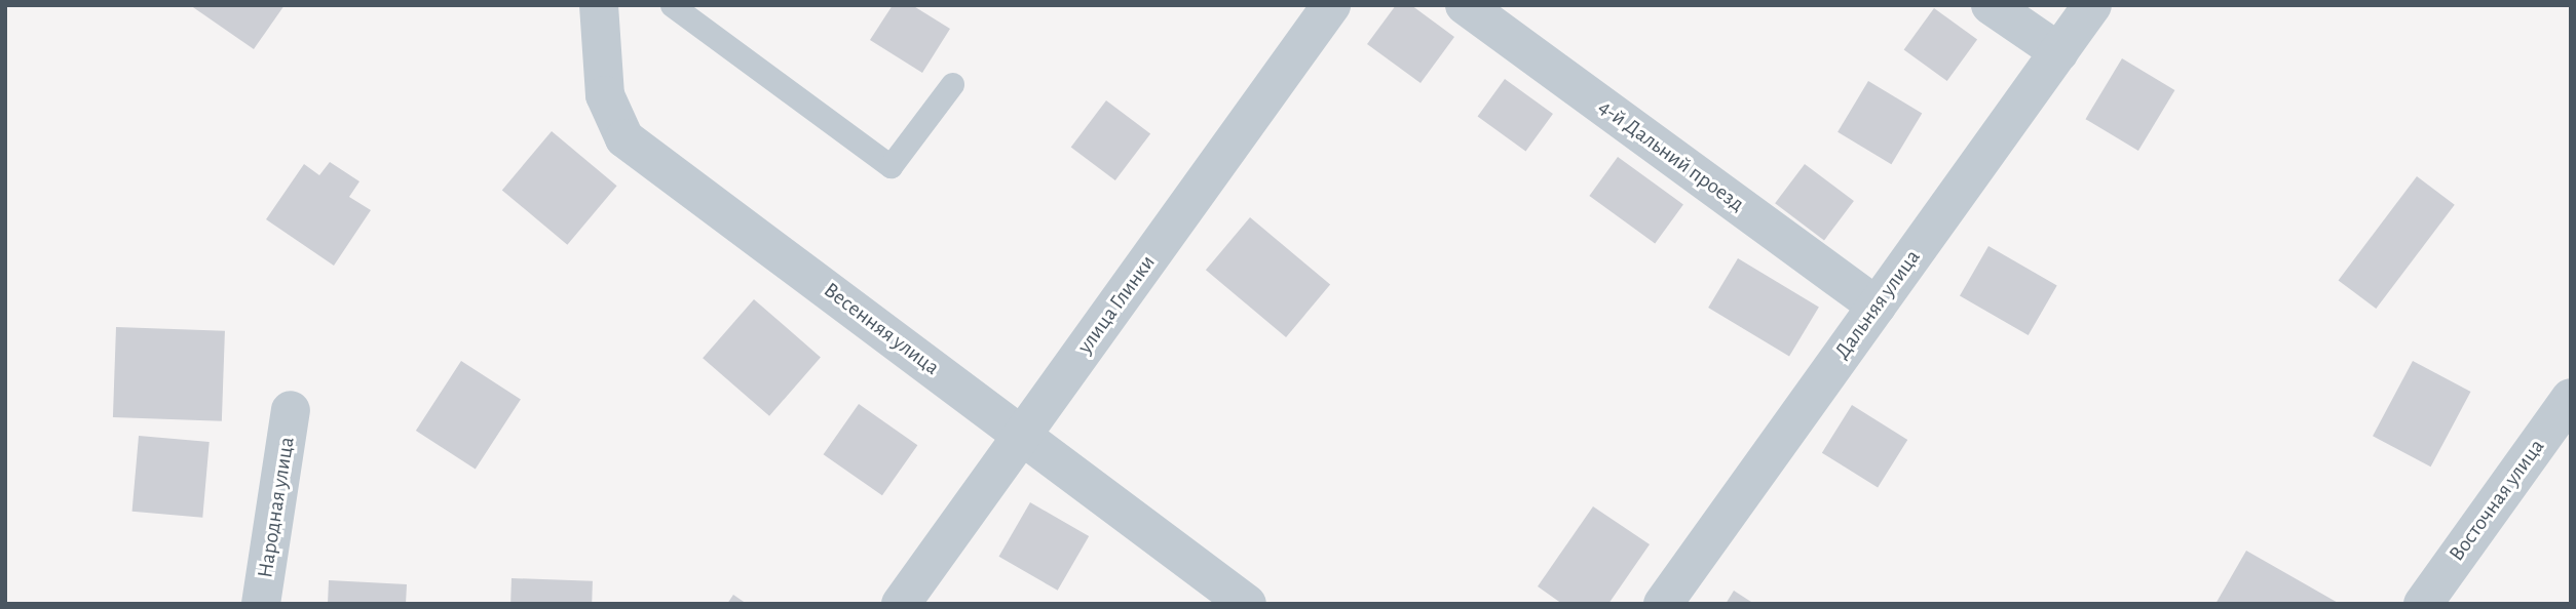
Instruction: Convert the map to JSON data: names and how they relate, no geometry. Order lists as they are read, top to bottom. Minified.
{"streets":{"street":["4-й Дальний проезд","улица Глинки","Дальняя улица","Весенняя улица","Восточная улица","Народная улица"]},"crossings":[["4-й Дальний проезд","Дальняя улица"],["улица Глинки","Весенняя улица"]]}
